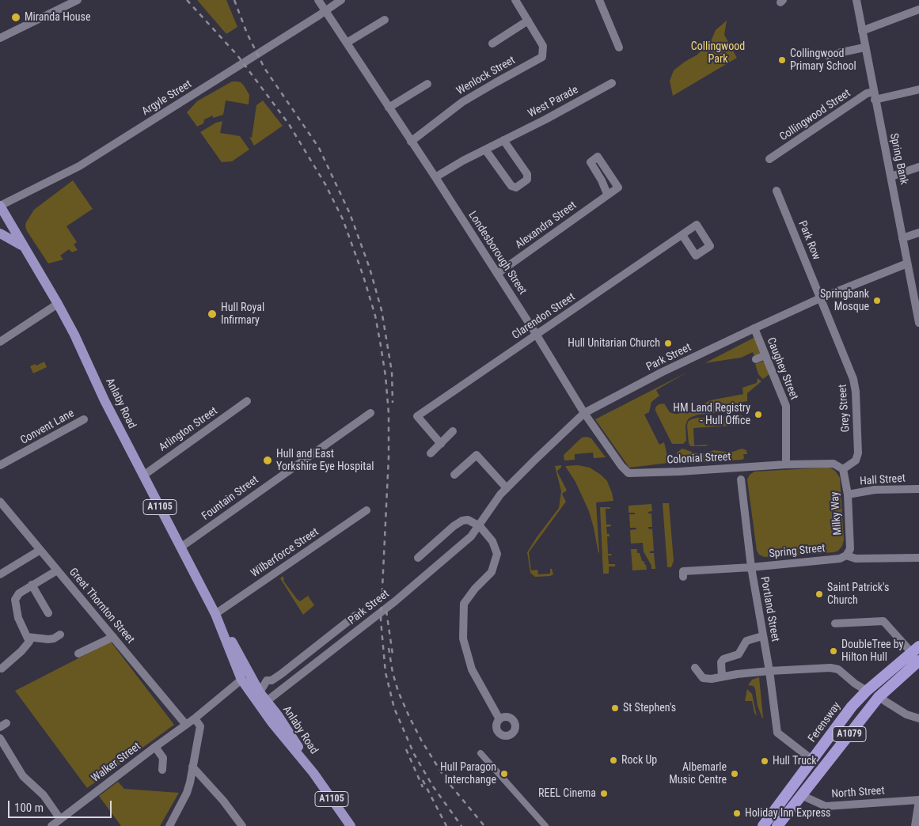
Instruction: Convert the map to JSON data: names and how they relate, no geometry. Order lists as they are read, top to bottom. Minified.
{"streets":{"highway":["Ferensway","A1079"],"main road":["Anlaby Road","A1105"],"street":["Wenlock Street","Argyle Street","West Parade","Collingwood Street","Spring Bank","Alexandra Street","Park Row","Londesborough Street","Clarendon Street","Park Street","Caughey Street","Grey Street","Convent Lane","Arlington Street","Colonial Street","Hall Street","Fountain Street","Milky Way","Spring Street","Wilberforce Street","Great Thornton Street","Portland Street","Walker Street","North Street"]},"crossings":[["Wenlock Street","Londesborough Street"],["Argyle Street","Londesborough Street"],["Argyle Street","Anlaby Road"],["West Parade","Londesborough Street"],["Collingwood Street","Spring Bank"],["Spring Bank","Park Street"],["Alexandra Street","Londesborough Street"],["Park Row","Park Street"],["Park Row","Grey Street"],["Londesborough Street","Clarendon Street"],["Londesborough Street","Park Street"],["Londesborough Street","Colonial Street"],["Park Street","Caughey Street"],["Park Street","Anlaby Road"],["Park Street","Grey Street"],["Park Street","Colonial Street"],["Caughey Street","Colonial Street"],["Anlaby Road","Arlington Street"],["Anlaby Road","Fountain Street"],["Anlaby Road","Wilberforce Street"],["Anlaby Road","Walker Street"],["Grey Street","Colonial Street"],["Grey Street","Milky Way"],["Colonial Street","Milky Way"],["Hall Street","Milky Way"],["Milky Way","Spring Street"],["Spring Street","Portland Street"],["Great Thornton Street","Walker Street"],["Portland Street","Ferensway"],["A1079","North Street"]],"parks":["Collingwood Park"],"places":["Miranda House","Collingwood Primary School","Springbank Mosque","Hull Royal Infirmary","Hull Unitarian Church","HM Land Registry - Hull Office","Hull and East Yorkshire Eye Hospital","Saint Patrick's Church","DoubleTree by Hilton Hull","St Stephen's","Rock Up","Hull Truck","Hull Paragon Interchange","Albemarle Music Centre","REEL Cinema","Holiday Inn Express"],"scale_bar":"100 m"}
